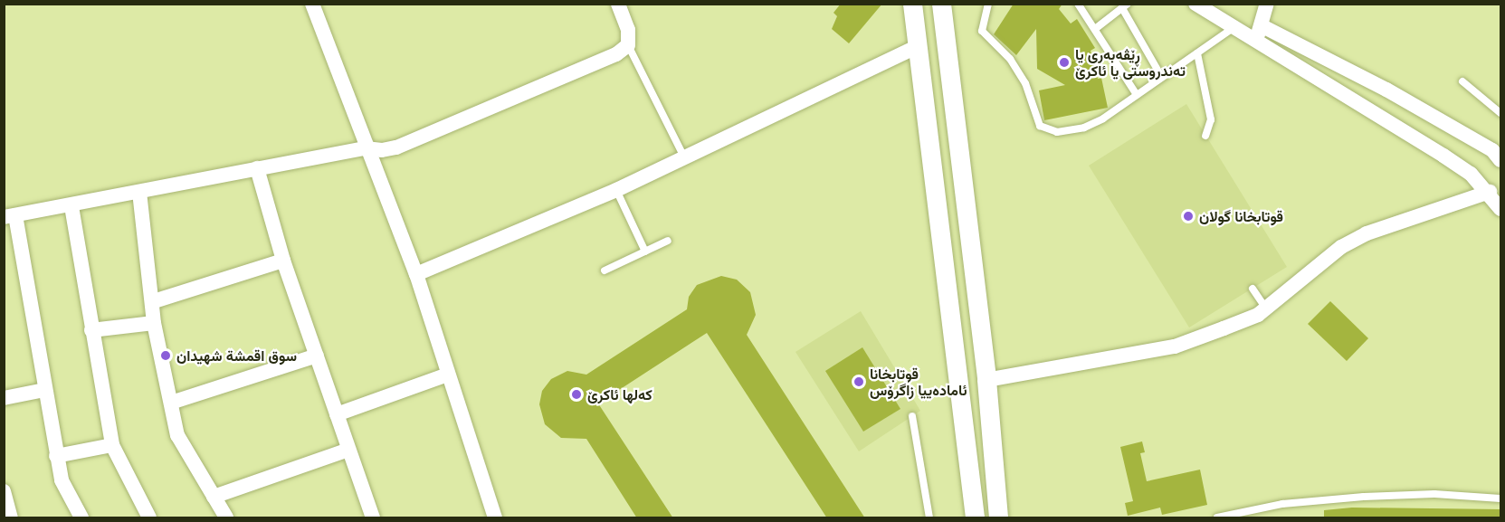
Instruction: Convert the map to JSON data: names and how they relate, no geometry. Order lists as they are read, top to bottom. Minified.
{"places":["ڕێڤەبەری یا تەندروستی یا ئاکرێ","قوتابخانا گولان","سوق اقمشة شهيدان","قوتابخانا ئامادەییا زاگرۆس","کەلها ئاکرێ"]}
